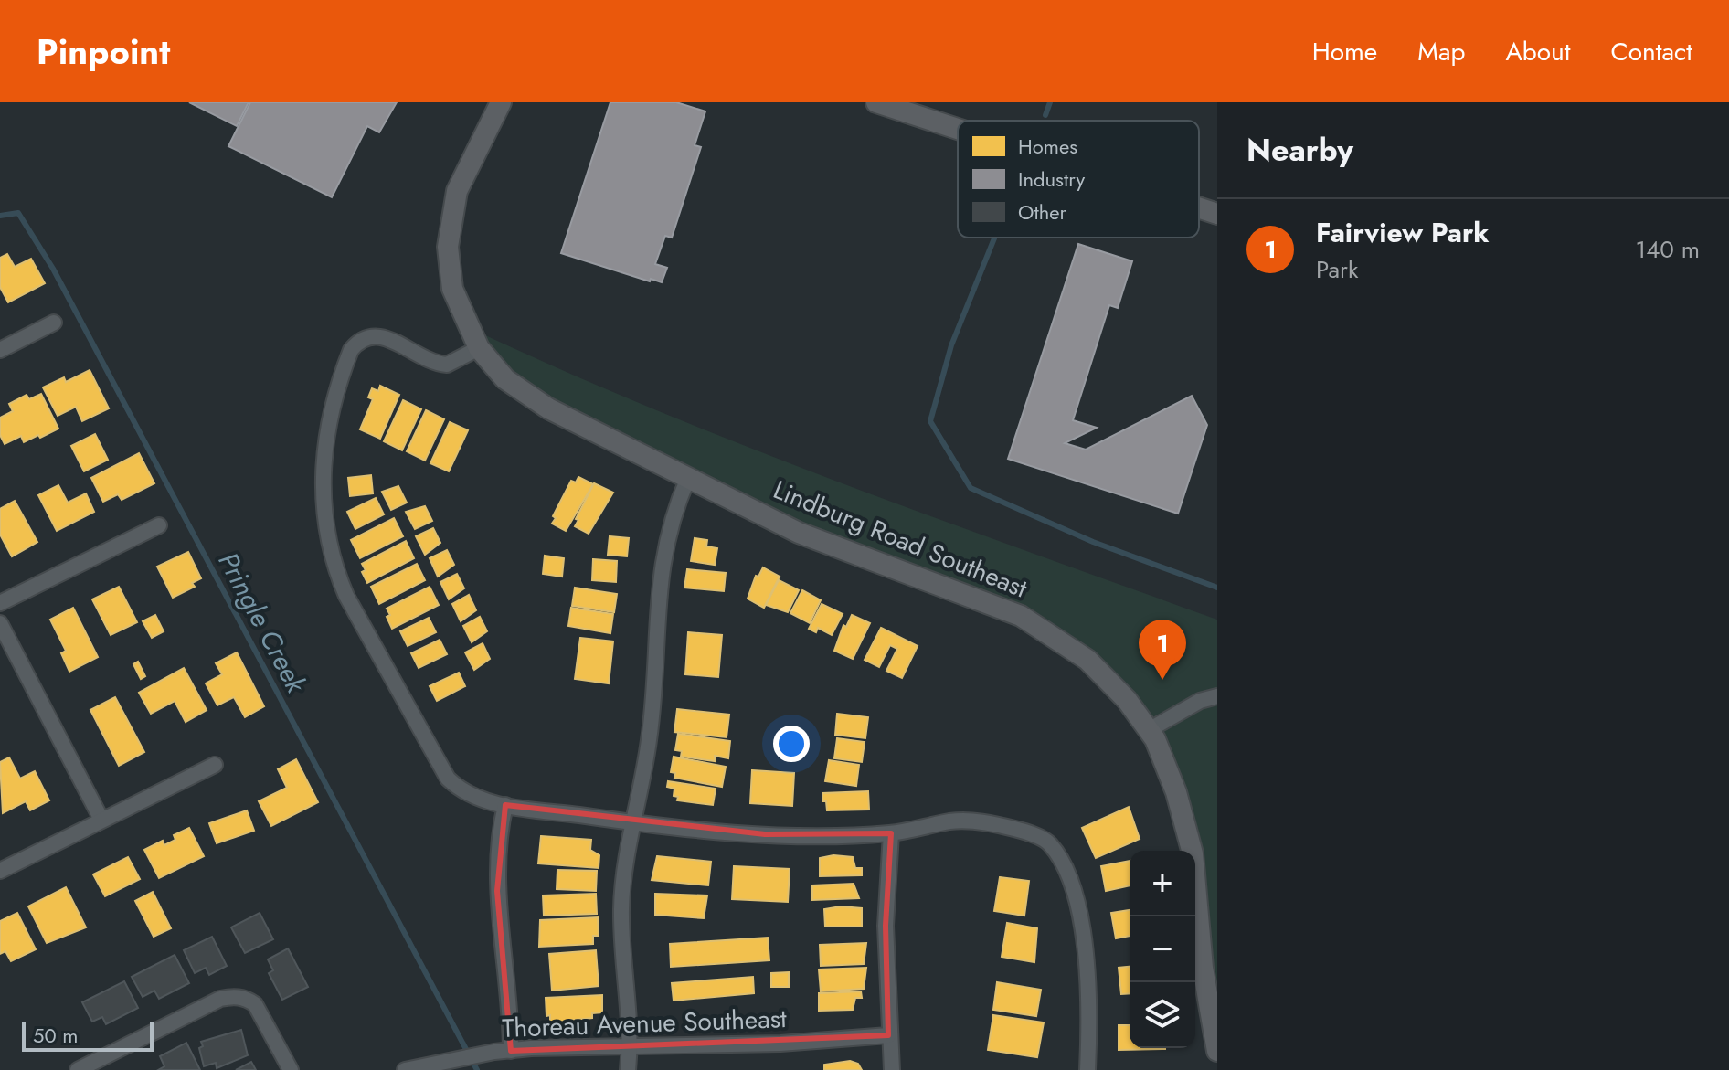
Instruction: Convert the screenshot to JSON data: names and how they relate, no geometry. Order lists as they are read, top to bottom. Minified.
{"streets":{"street":["Lindburg Road Southeast","Thoreau Avenue Southeast"]},"water":["Pringle Creek"],"legend":["Homes","Industry","Other"],"scale_bar":"50 m","page":{"header":"Pinpoint","nav":["Home","Map","About","Contact"],"heading":"Nearby","list":[{"mark":"1","name":"Fairview Park","note":"Park","value":"140 m"}],"pins":"1","map_buttons":["+","−"],"scale":"50 m"}}
